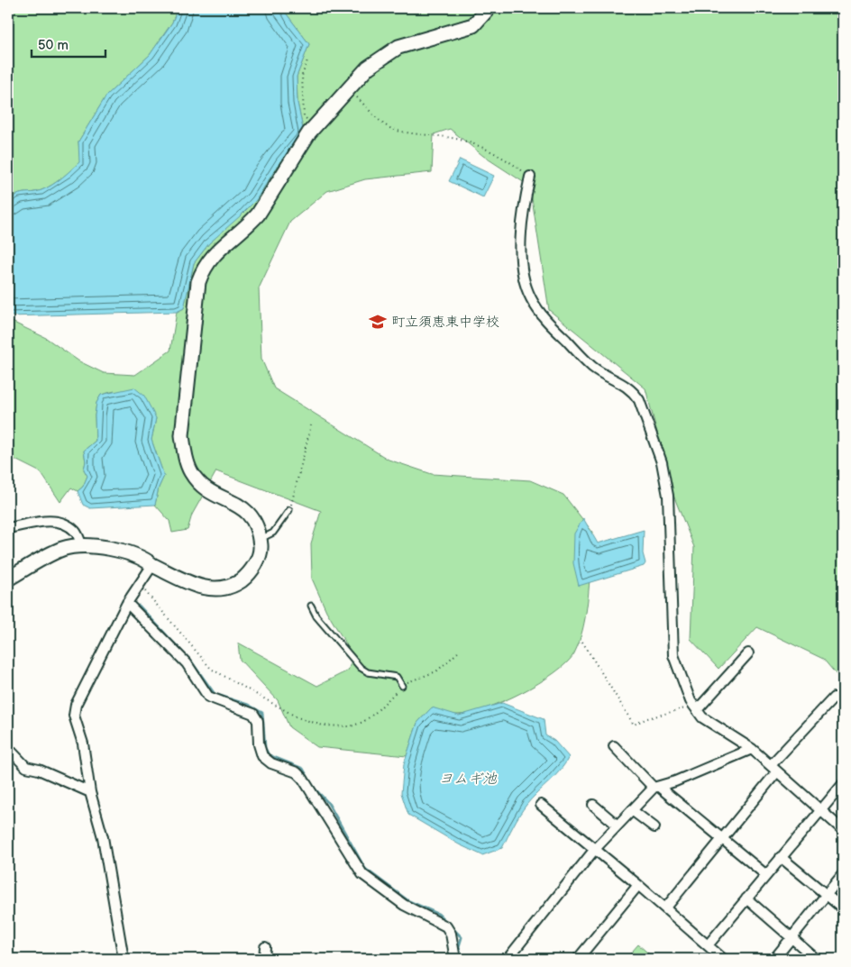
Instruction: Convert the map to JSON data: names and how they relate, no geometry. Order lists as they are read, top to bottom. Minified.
{"water":["ヨムギ池"],"places":{"school or university":["町立須恵東中学校"]},"scale_bar":"50 m"}
